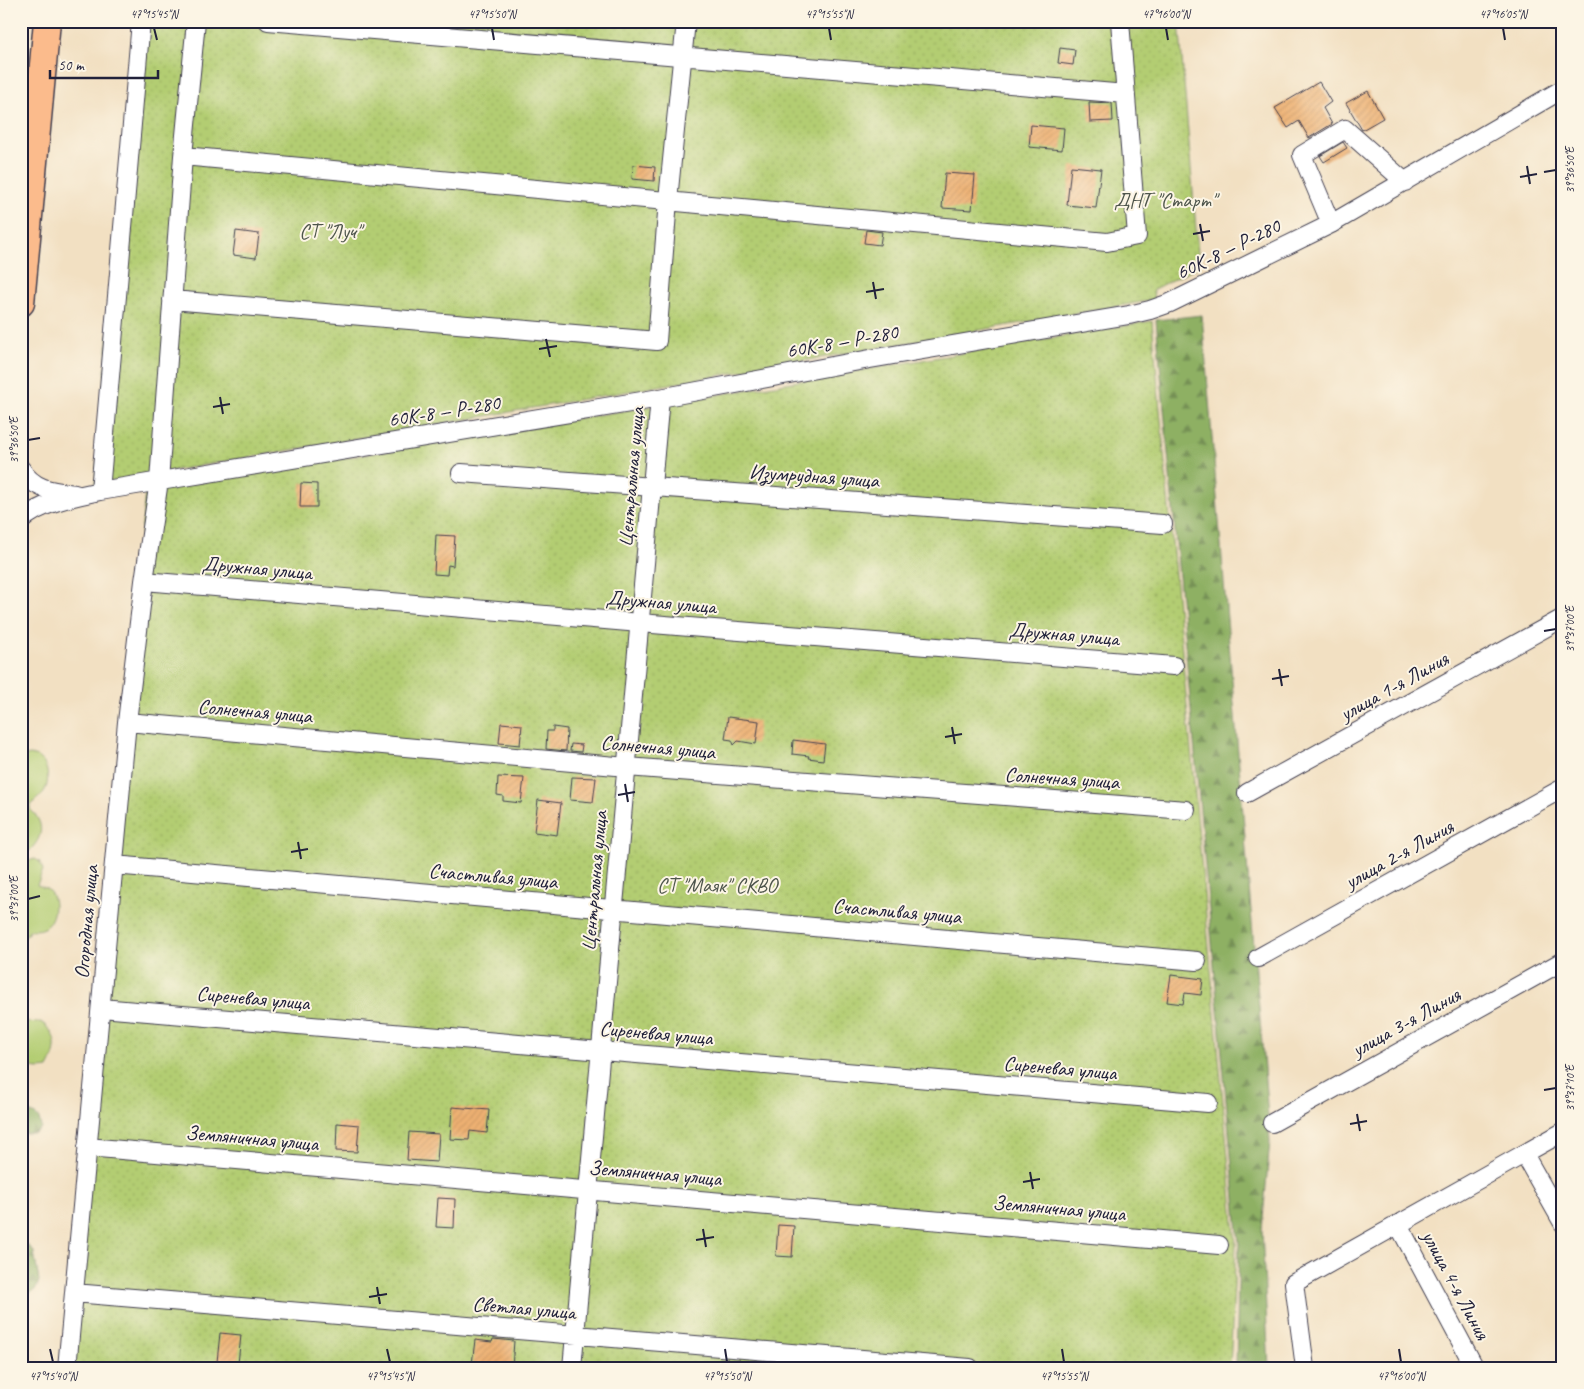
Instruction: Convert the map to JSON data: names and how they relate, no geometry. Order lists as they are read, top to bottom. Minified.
{"streets":{"street":["60К-8 — Р-280","Изумрудная улица","Центральная улица","Дружная улица","улица 1-я Линия","Солнечная улица","улица 2-я Линия","Счастливая улица","Огородная улица","Сиреневая улица","улица 3-я Линия","Земляничная улица","улица 4-я Линия","Светлая улица"]},"crossings":[["60К-8 — Р-280","Центральная улица"],["60К-8 — Р-280","Огородная улица"],["Изумрудная улица","Центральная улица"],["Центральная улица","Дружная улица"],["Центральная улица","Солнечная улица"],["Центральная улица","Счастливая улица"],["Центральная улица","Сиреневая улица"],["Центральная улица","Земляничная улица"],["Центральная улица","Светлая улица"],["Дружная улица","Огородная улица"],["Солнечная улица","Огородная улица"],["Счастливая улица","Огородная улица"],["Огородная улица","Сиреневая улица"],["Огородная улица","Земляничная улица"],["Огородная улица","Светлая улица"]],"parks":["ДНТ \"Старт\"","СТ \"Луч\"","СТ \"Маяк\" СКВО"],"scale_bar":"50 m","coordinates":["47°15'45\"N","47°15'50\"N","47°15'55\"N","47°16'00\"N","47°16'05\"N","39°36'50\"E","39°37'00\"E","39°37'10\"E","47°15'40\"N"]}
